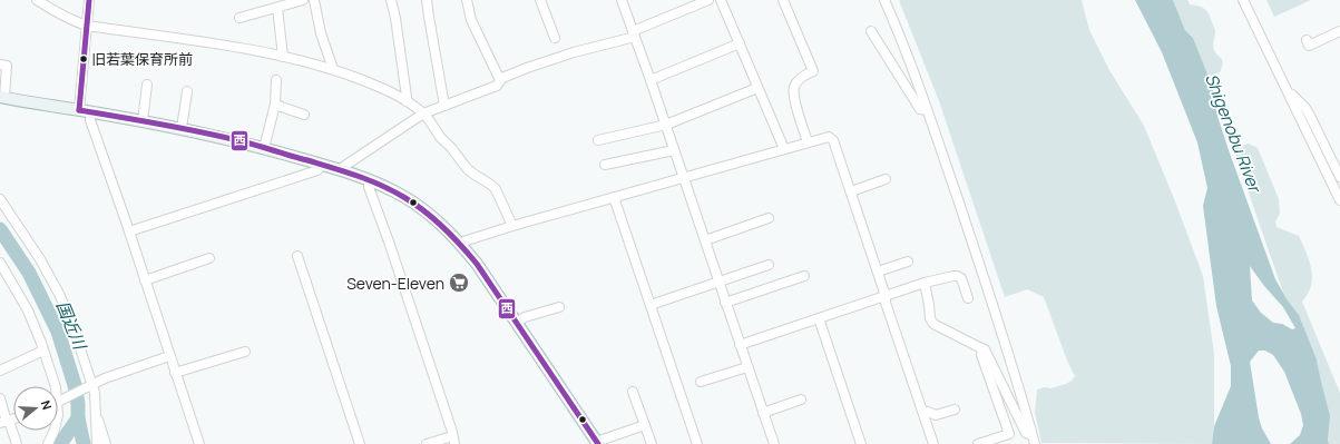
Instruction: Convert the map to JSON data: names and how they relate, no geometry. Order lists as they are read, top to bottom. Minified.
{"water":["Shigenobu River","国近川"],"places":{"other":["旧若葉保育所前"],"supermarket":["Seven-Eleven"]},"lines":["transit line 西"],"north":"right"}
